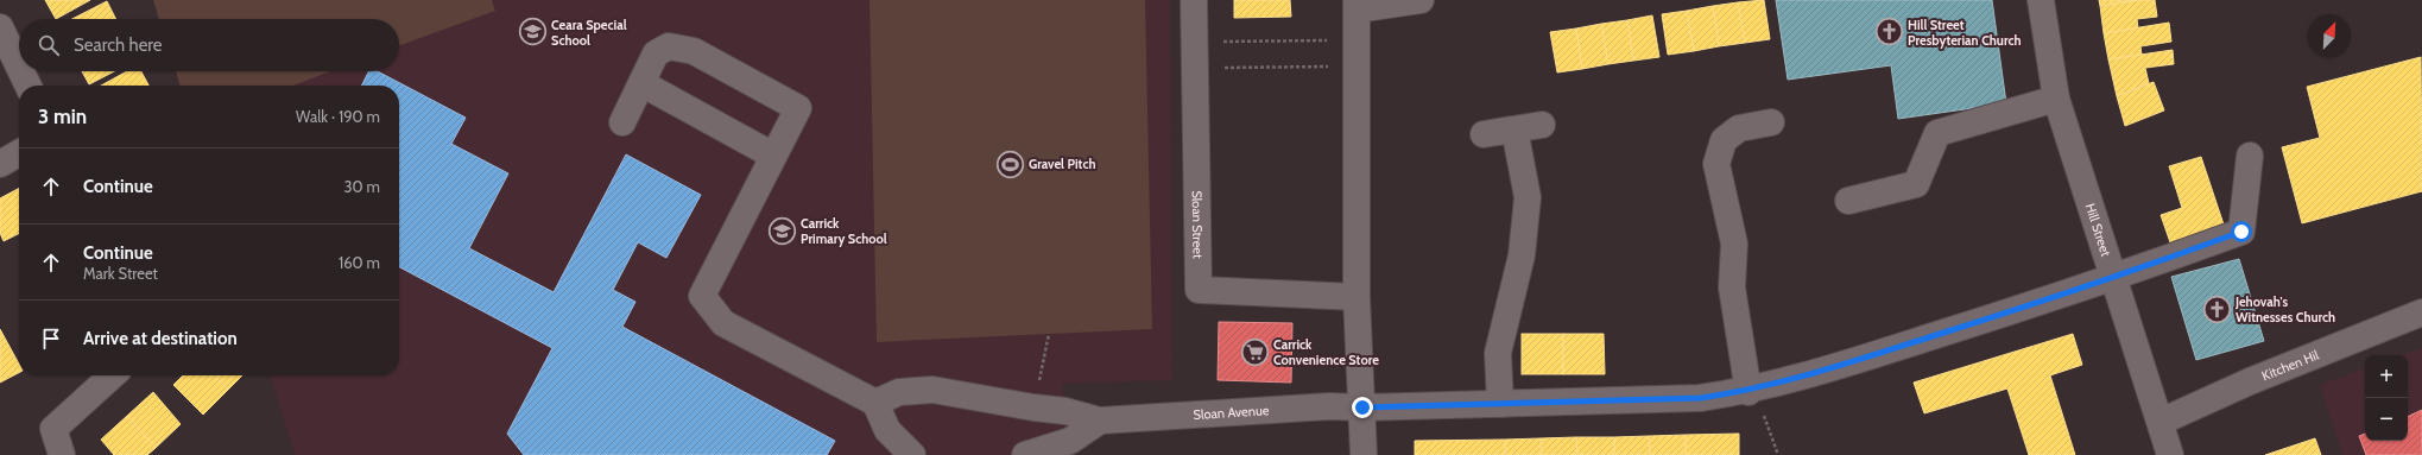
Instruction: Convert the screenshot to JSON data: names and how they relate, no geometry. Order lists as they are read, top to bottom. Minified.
{"streets":{"street":["Sloan Street","Hill Street","Kitchen Hil","Sloan Avenue"]},"crossings":[["Hill Street","Kitchen Hil"],["Hill Street","Sloan Avenue"]],"places":{"school or university":["Ceara Special School","Carrick Primary School"],"church":["Hill Street Presbyterian Church","Jehovah's Witnesses Church"],"sports":["Gravel Pitch"],"supermarket":["Carrick Convenience Store"]},"north":"top right","page":{"search":"Search here","heading":["3 min","Walk · 190 m"],"list":[["Continue","30 m"],["Continue","Mark Street","160 m"],"Arrive at destination"],"map_buttons":["+","−"]}}
